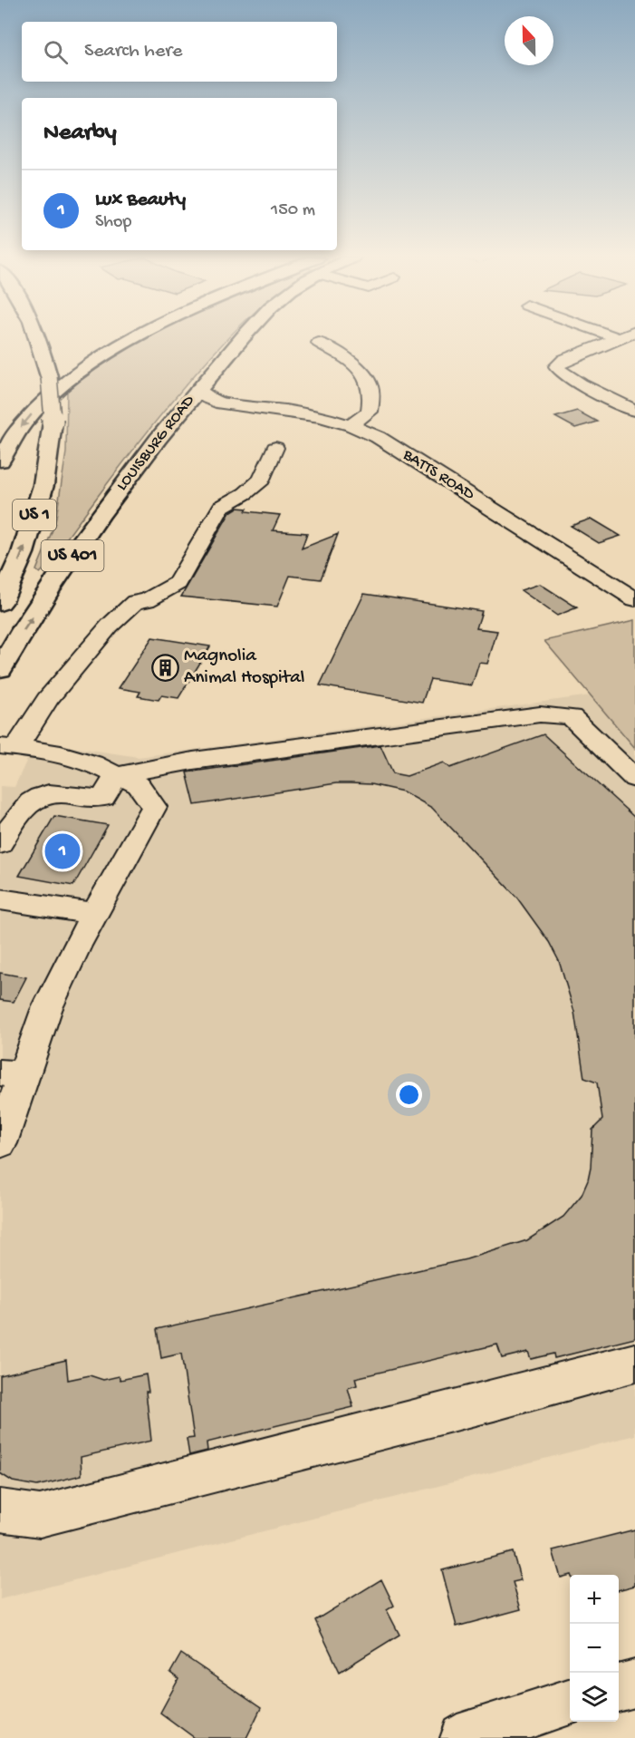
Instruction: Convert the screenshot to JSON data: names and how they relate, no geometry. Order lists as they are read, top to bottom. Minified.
{"streets":{"highway":["LOUISBURG ROAD","US 1","US 401"],"street":["BATTS ROAD"]},"crossings":[["LOUISBURG ROAD","BATTS ROAD"]],"places":{"building":["Magnolia Animal Hospital"]},"north":"top","page":{"search":"Search here","heading":"Nearby","list":[{"mark":"1","name":"Lux Beauty","note":"Shop","value":"150 m"}],"pins":"1","map_buttons":["+","−"]}}
